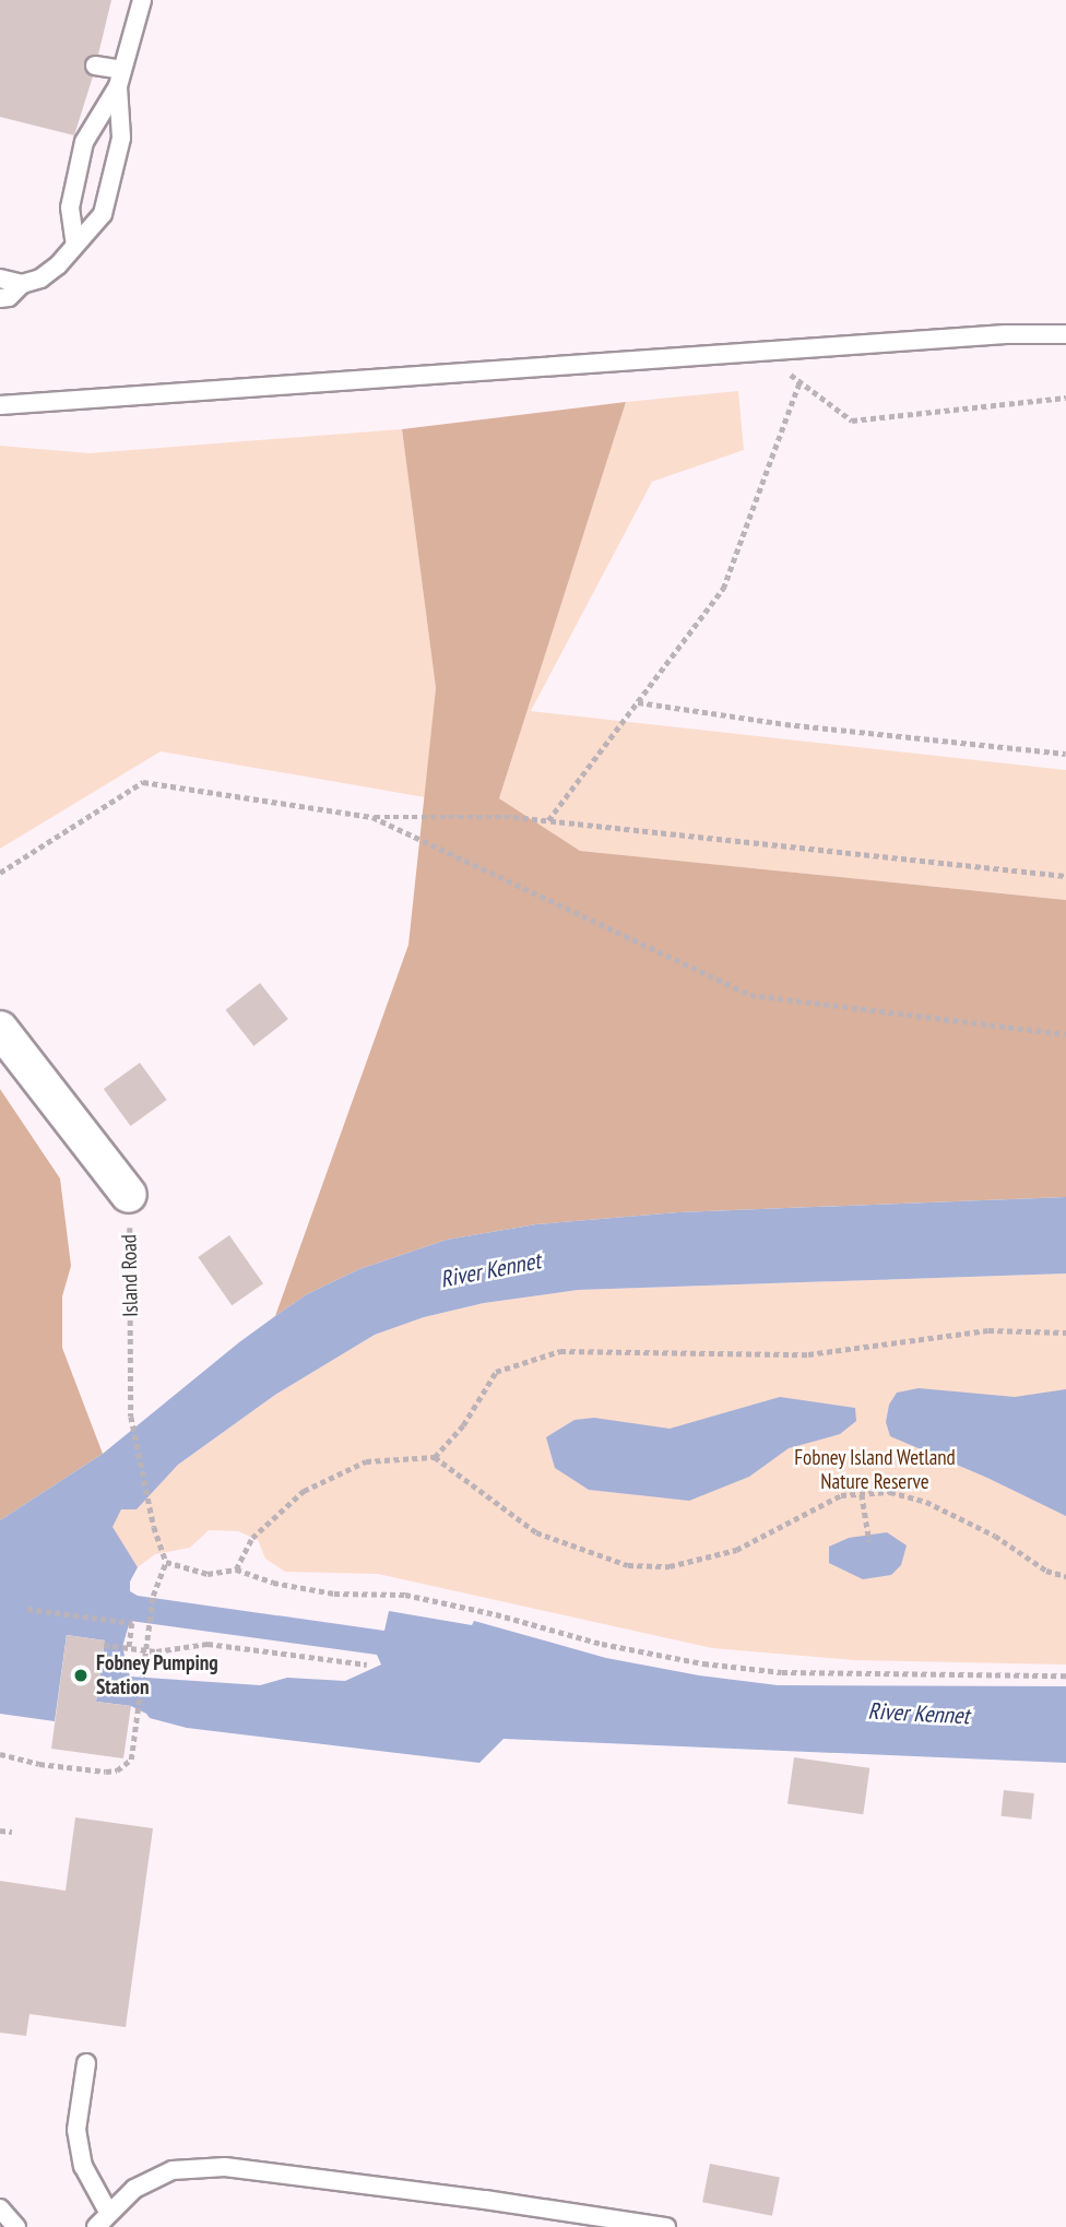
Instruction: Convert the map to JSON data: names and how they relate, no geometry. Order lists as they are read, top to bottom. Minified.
{"streets":{"path":["Island Road"]},"water":["River Kennet"],"parks":["Fobney Island Wetland Nature Reserve"],"places":["Fobney Pumping Station"]}
